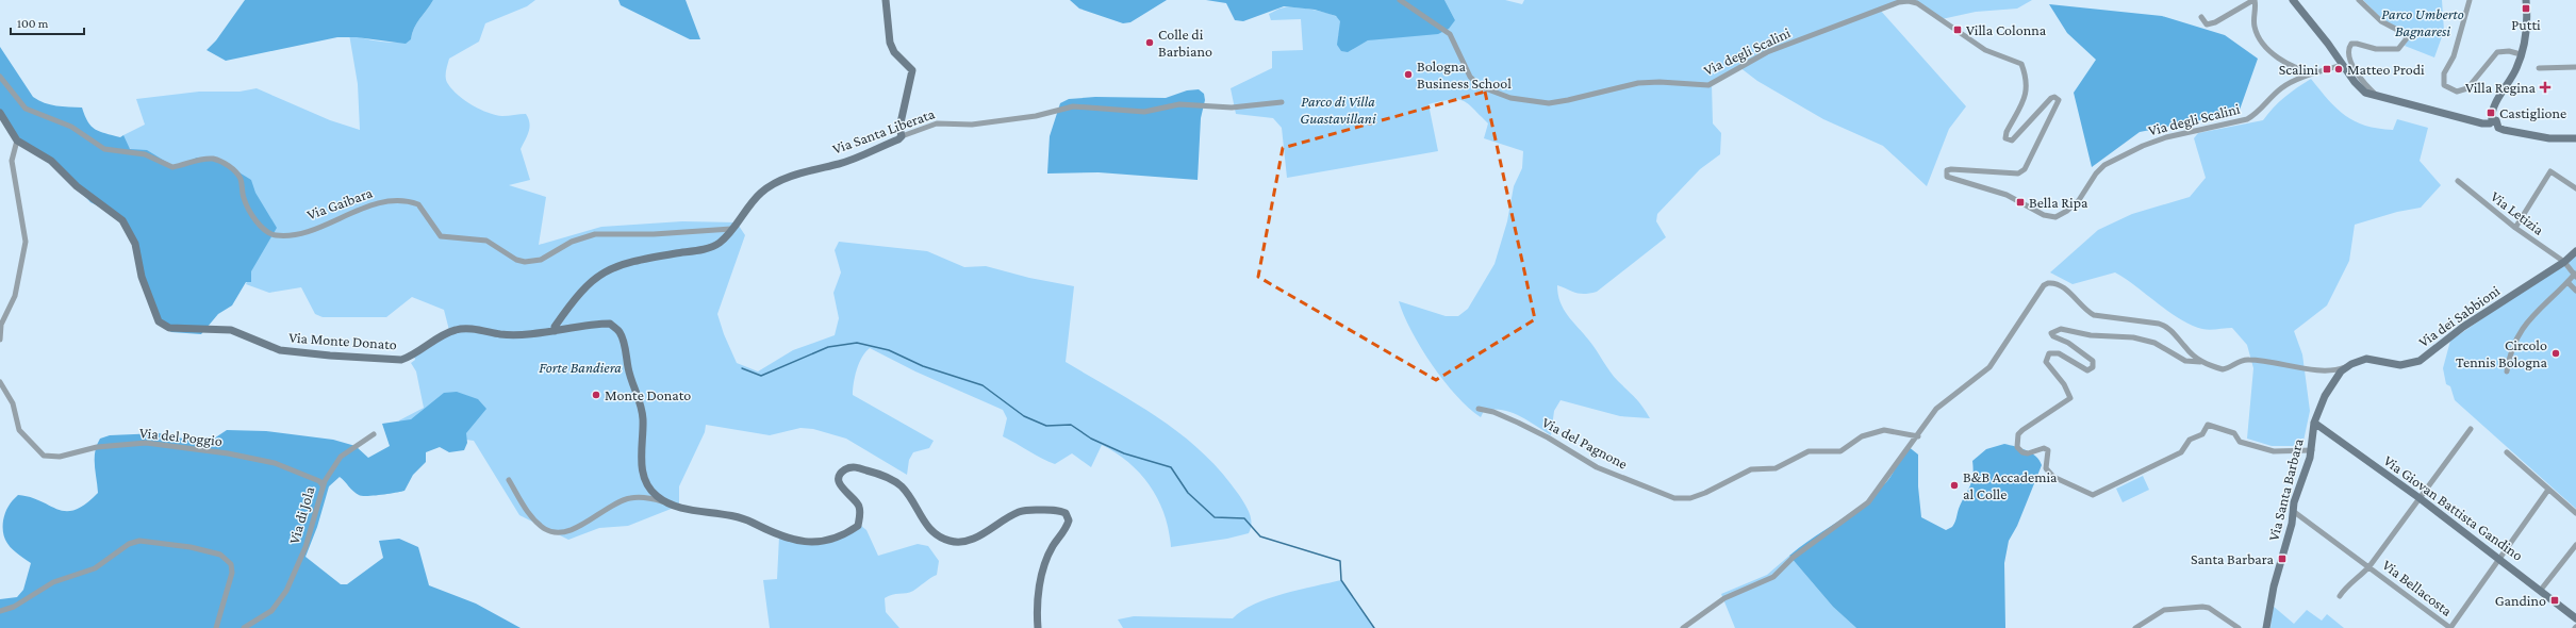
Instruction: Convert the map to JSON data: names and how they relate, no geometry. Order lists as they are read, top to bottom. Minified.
{"streets":{"street":["Via degli Scalini","Via Santa Liberata","Via Gaibara","Via Letizia","Via dei Sabbioni","Via Monte Donato","Via del Poggio","Via del Pagnone","Via Santa Barbara","Via Giovan Battista Gandino","Via di Jola","Via Bellacosta"]},"crossings":[["Via Santa Liberata","Via Gaibara"],["Via Santa Liberata","Via Monte Donato"],["Via Letizia","Via dei Sabbioni"],["Via dei Sabbioni","Via Santa Barbara"],["Via del Poggio","Via di Jola"],["Via Santa Barbara","Via Giovan Battista Gandino"],["Via Santa Barbara","Via Bellacosta"]],"parks":["Parco Umberto Bagnaresi","Parco di Villa Guastavillani","Forte Bandiera"],"places":{"transit":["Putti","Villa Colonna","Scalini","Castiglione","Bella Ripa","Santa Barbara","Gandino"],"other":["Colle di Barbiano","Matteo Prodi","Bologna Business School","Circolo Tennis Bologna","Monte Donato","B&B Accademia al Colle"],"health":["Villa Regina"]},"scale_bar":"100 m"}
